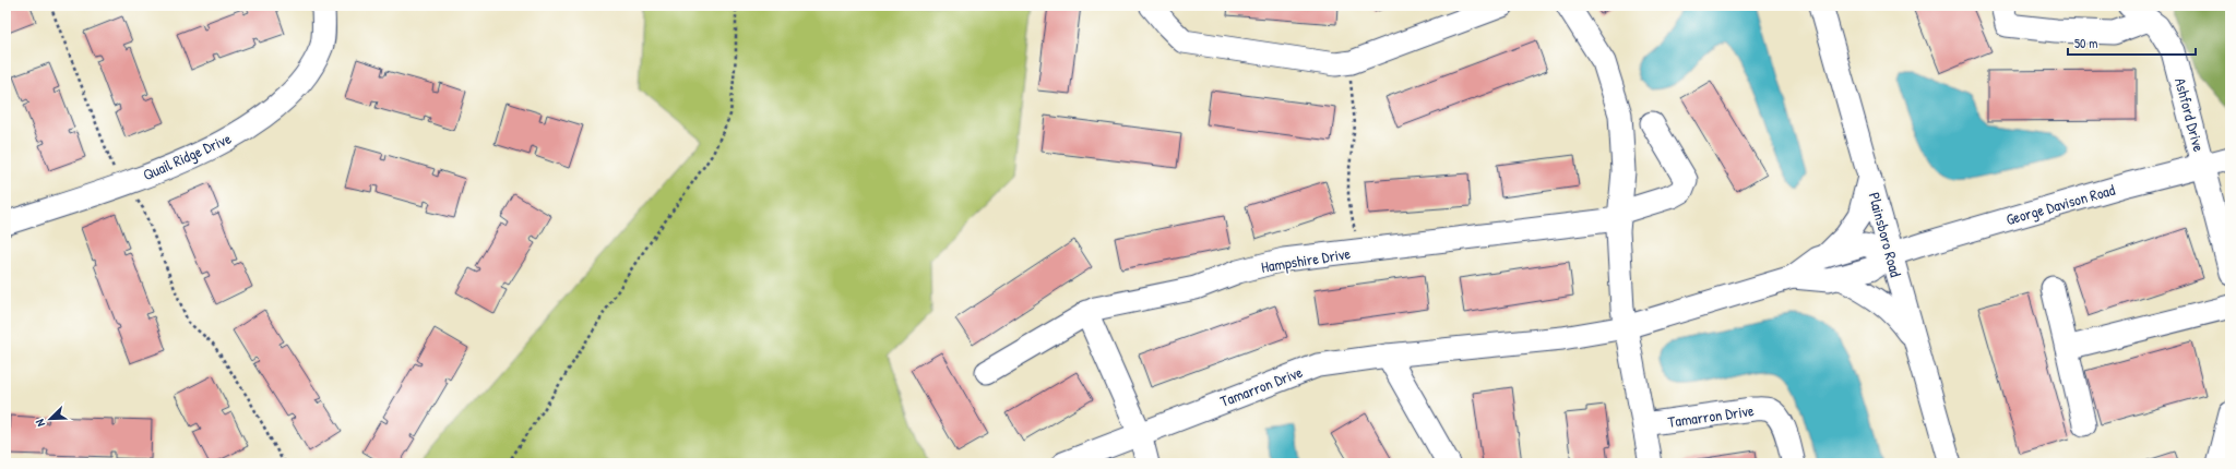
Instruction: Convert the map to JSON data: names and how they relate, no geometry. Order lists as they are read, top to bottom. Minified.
{"streets":{"street":["Ashford Drive","Quail Ridge Drive","George Davison Road","Plainsboro Road","Hampshire Drive","Tamarron Drive"]},"crossings":[["Ashford Drive","George Davison Road"],["George Davison Road","Plainsboro Road"],["George Davison Road","Tamarron Drive"],["Plainsboro Road","Tamarron Drive"]],"scale_bar":"50 m","north":"bottom left"}
